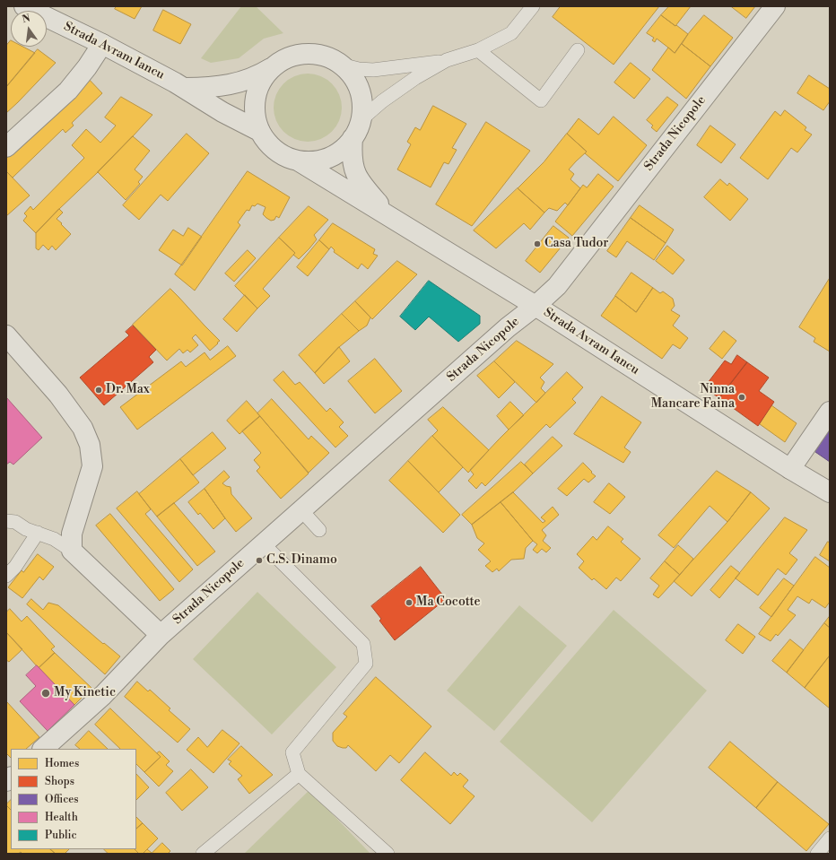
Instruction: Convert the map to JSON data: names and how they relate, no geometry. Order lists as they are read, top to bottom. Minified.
{"streets":{"street":["Strada Avram Iancu","Strada Nicopole"]},"crossings":[["Strada Avram Iancu","Strada Nicopole"]],"places":["Casa Tudor","Dr. Max","Ninna Mancare Faina","C.S. Dinamo","Ma Cocotte","My Kinetic"],"legend":["Homes","Shops","Offices","Health","Public"],"north":"top"}
